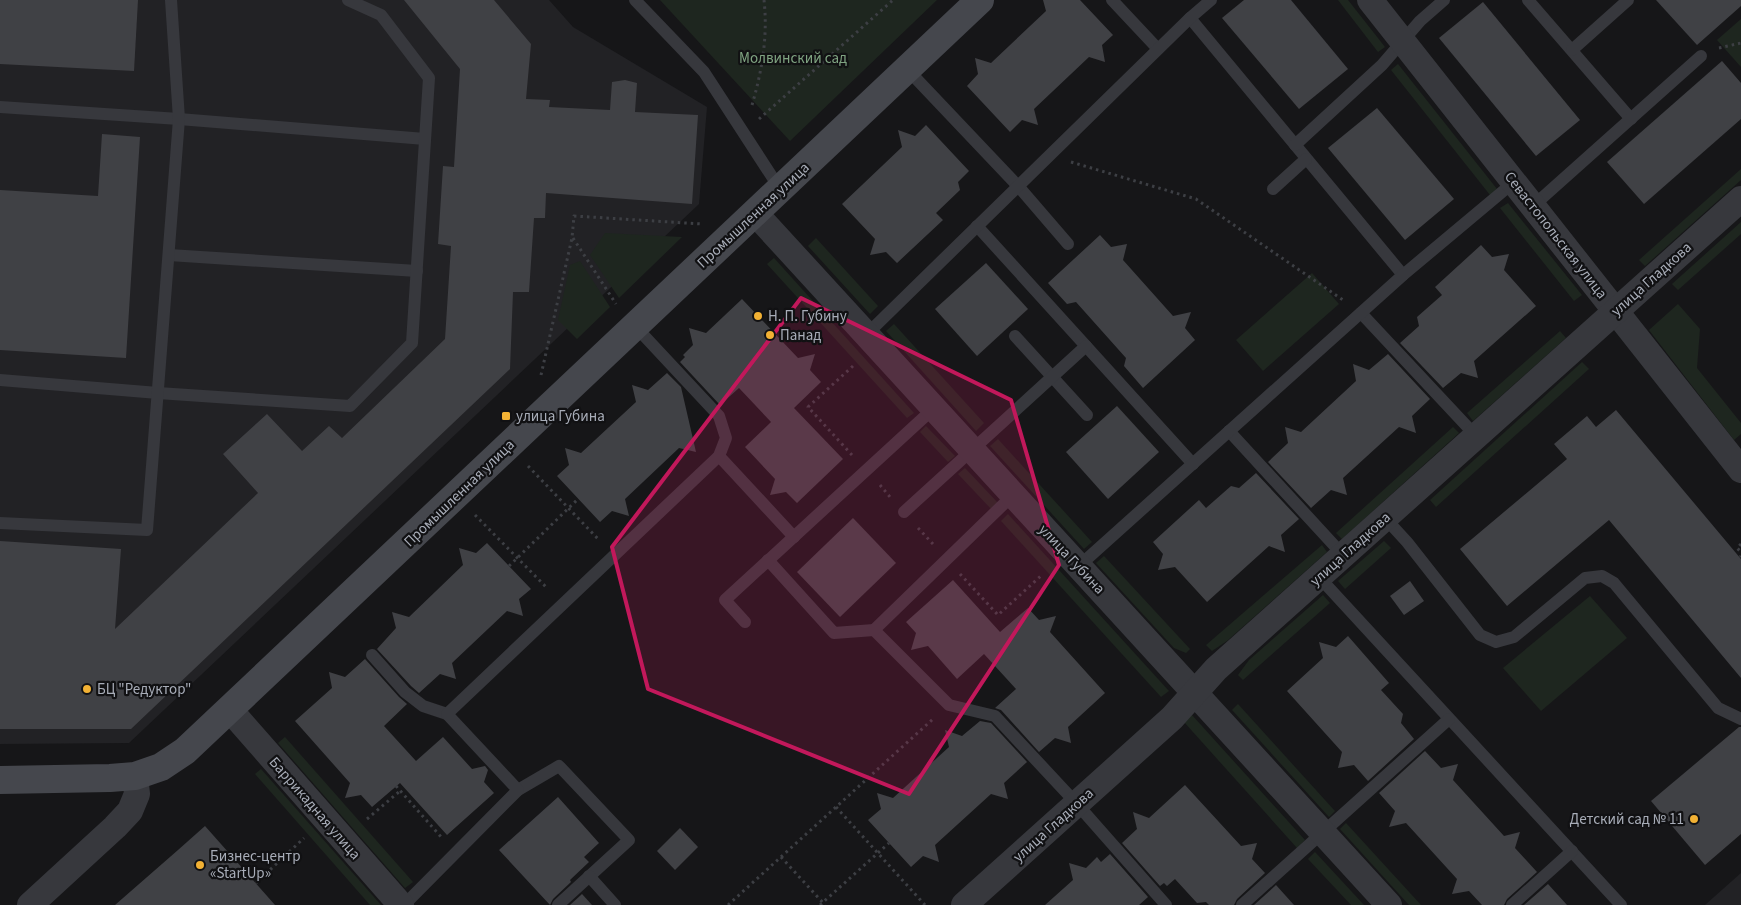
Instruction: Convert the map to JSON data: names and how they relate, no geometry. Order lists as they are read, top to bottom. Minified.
{"streets":{"street":["Промышленная улица","Севастопольская улица","улица Гладкова","улица Губина","Баррикадная улица"]},"crossings":[["Промышленная улица","улица Губина"],["Промышленная улица","Баррикадная улица"],["Севастопольская улица","улица Гладкова"],["улица Гладкова","улица Губина"]],"parks":["Молвинский сад"],"places":{"other":["Н. П. Губину","Панад","БЦ \"Редуктор\"","Детский сад № 11","Бизнес-центр «StartUp»"],"transit":["улица Губина"]}}
